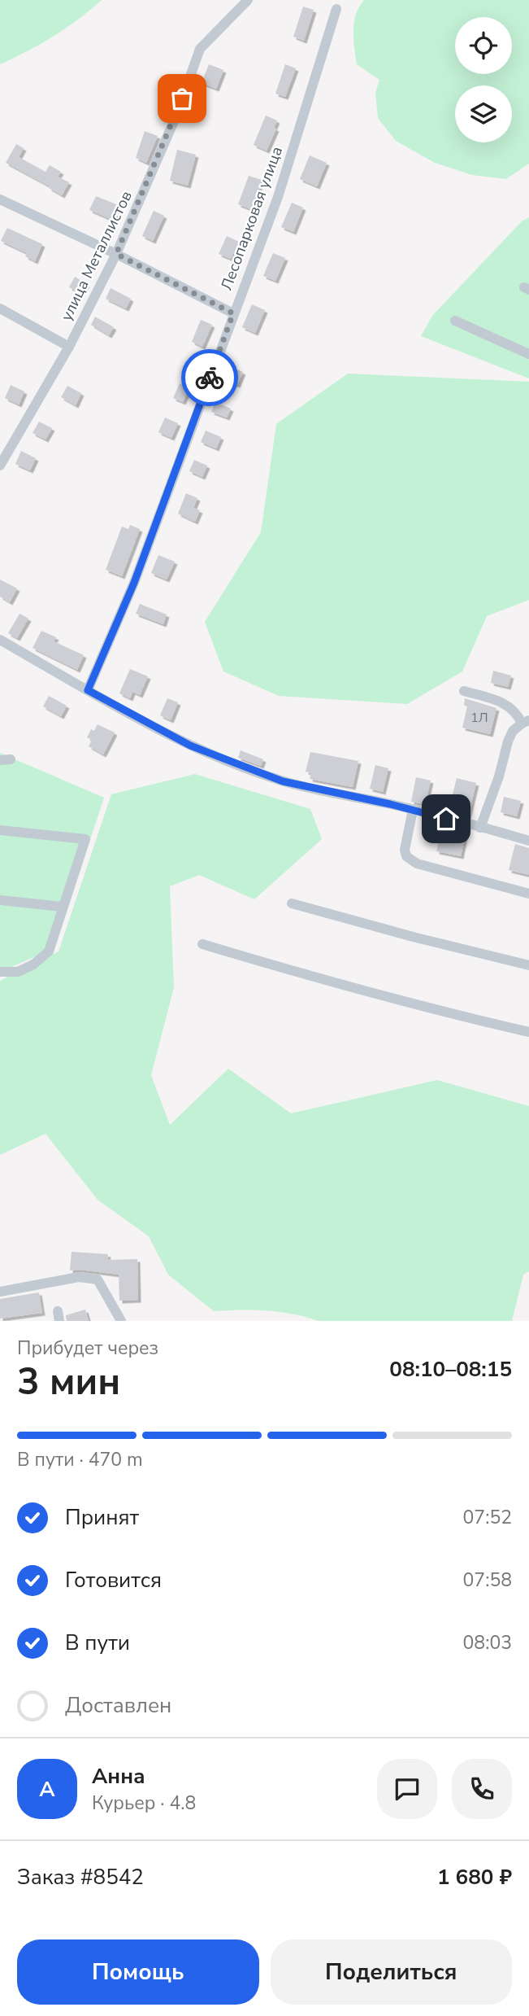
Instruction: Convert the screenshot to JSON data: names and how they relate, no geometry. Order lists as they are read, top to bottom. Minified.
{"streets":{"street":["Лесопарковая улица","улица Металлистов"]},"house_numbers":["1Л"],"page":{"heading":["3 мин","Прибудет через","08:10–08:15"],"panel":["Анна","Курьер · 4.8","Заказ #8542","1 680 ₽"],"bar":"В пути · 470 m","list":[["Принят","07:52"],["Готовится","07:58"],["В пути","08:03"],"Доставлен"],"round":"А","buttons":["Помощь","Поделиться"]}}
